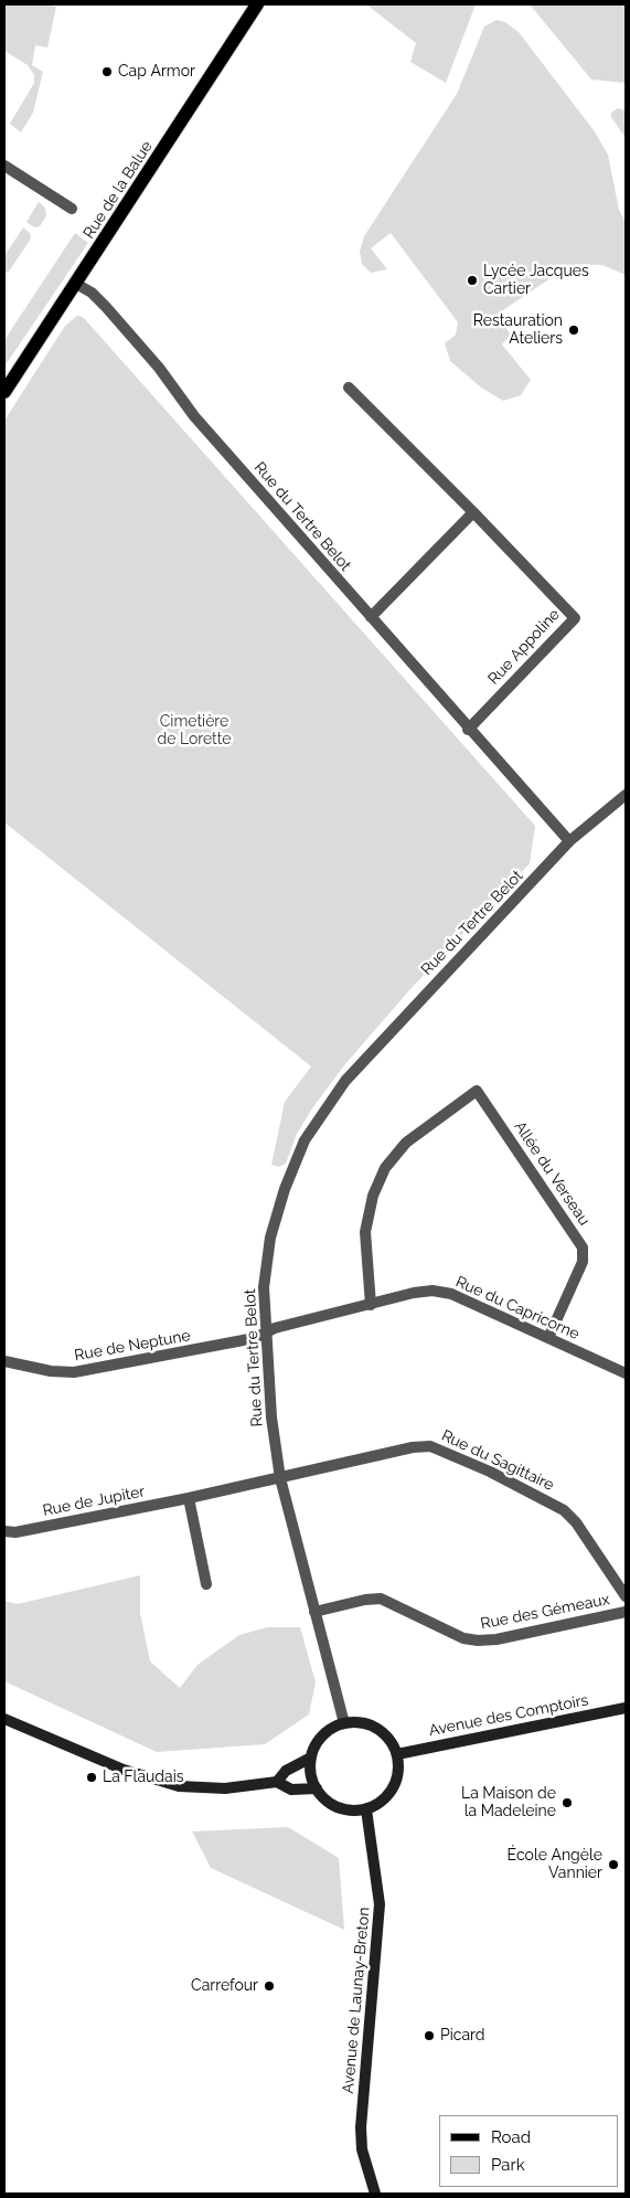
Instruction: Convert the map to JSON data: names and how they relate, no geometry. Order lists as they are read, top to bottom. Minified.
{"streets":{"main road":["Rue de la Balue"],"street":["Rue du Tertre Belot","Rue Appoline","Allée du Verseau","Rue du Capricorne","Rue de Neptune","Rue du Sagittaire","Rue de Jupiter","Rue des Gémeaux","Avenue des Comptoirs","Avenue de Launay-Breton"]},"crossings":[["Rue de la Balue","Rue du Tertre Belot"],["Rue du Tertre Belot","Rue Appoline"],["Rue du Tertre Belot","Rue du Capricorne"],["Rue du Tertre Belot","Rue de Neptune"],["Rue du Tertre Belot","Rue du Sagittaire"],["Rue du Tertre Belot","Rue de Jupiter"],["Rue du Tertre Belot","Rue des Gémeaux"],["Rue du Tertre Belot","Avenue des Comptoirs"],["Rue du Tertre Belot","Avenue de Launay-Breton"],["Allée du Verseau","Rue du Capricorne"],["Rue du Capricorne","Rue de Neptune"],["Rue du Sagittaire","Rue de Jupiter"],["Avenue des Comptoirs","Avenue de Launay-Breton"]],"parks":["Cimetière de Lorette"],"places":["Cap Armor","Lycée Jacques Cartier","Restauration Ateliers","La Flaudais","La Maison de la Madeleine","École Angèle Vannier","Carrefour","Picard"],"legend":["Road","Park"]}
